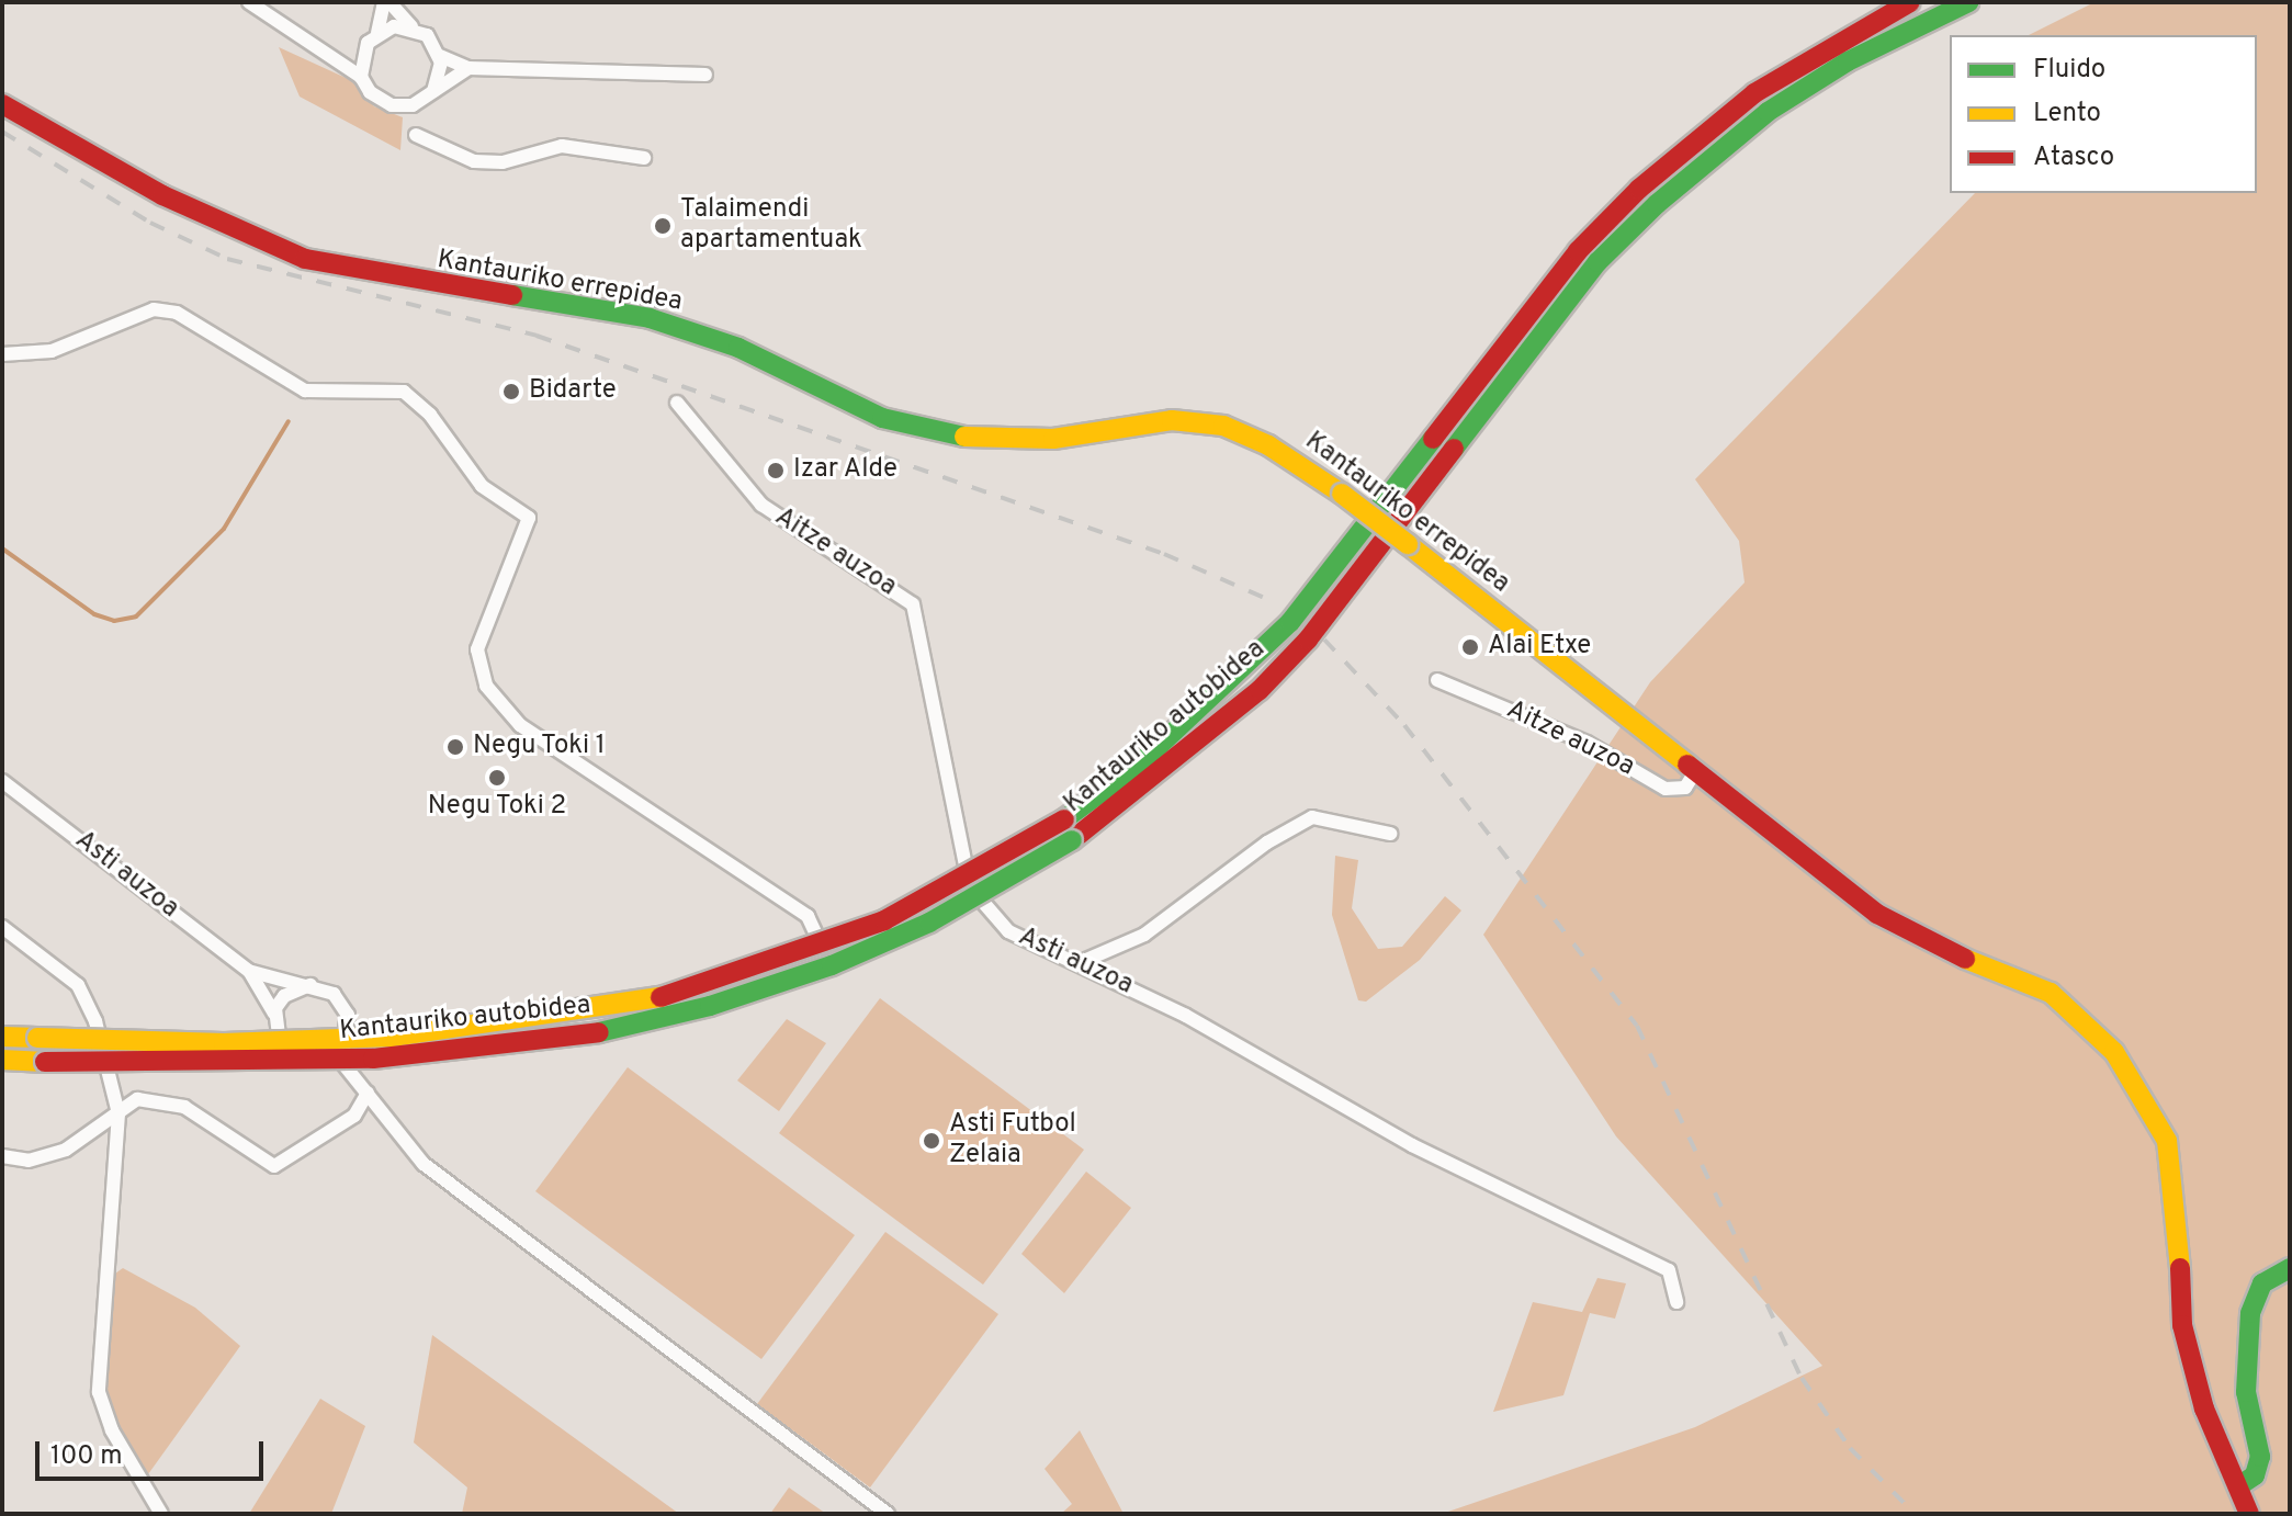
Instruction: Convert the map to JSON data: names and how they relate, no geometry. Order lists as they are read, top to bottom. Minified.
{"streets":{"main road":["Kantauriko errepidea","Kantauriko autobidea"],"street":["Aitze auzoa","Asti auzoa"]},"crossings":[["Kantauriko errepidea","Aitze auzoa"],["Aitze auzoa","Asti auzoa"]],"places":["Talaimendi apartamentuak","Bidarte","Izar Alde","Alai Etxe","Negu Toki 1","Negu Toki 2","Asti Futbol Zelaia"],"legend":["Fluido","Lento","Atasco"],"scale_bar":"100 m"}
